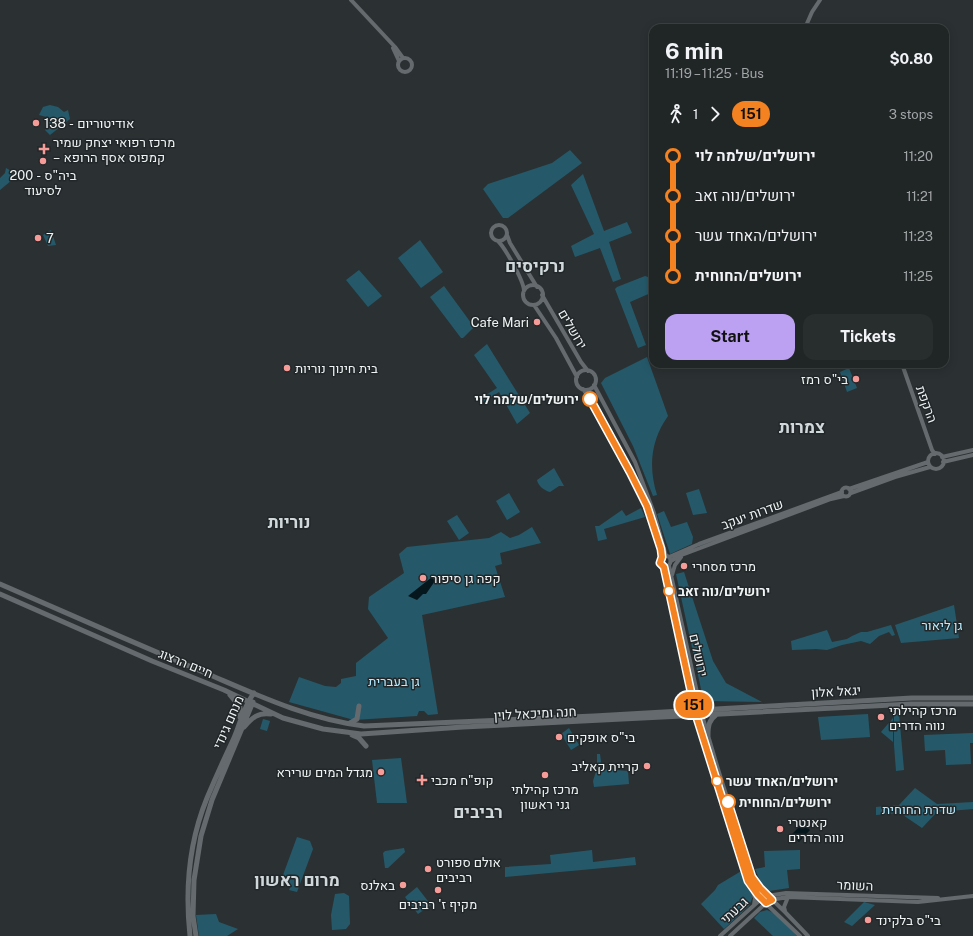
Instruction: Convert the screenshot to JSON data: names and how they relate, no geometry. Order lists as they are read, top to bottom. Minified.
{"streets":{"main road":["חיים הרצוג","יגאל אלון","חנה ומיכאל לוין","מנחם גינדי"],"street":["ירושלים","הרקפת","שדרות יעקב","השומר","גבעתי"]},"crossings":[["ירושלים","יגאל אלון"],["ירושלים","חנה ומיכאל לוין"],["ירושלים","השומר"],["ירושלים","גבעתי"],["חיים הרצוג","חנה ומיכאל לוין"],["חיים הרצוג","מנחם גינדי"],["יגאל אלון","חנה ומיכאל לוין"],["השומר","גבעתי"]],"districts":["נרקיסים","צמרות","נוריות","רביבים","מרום ראשון"],"parks":["גן ליאור","גן בעברית","שדרת החוחית"],"places":{"other":["138 - אודיטוריום","200 - ביה\"ס לסיעוד","7","Cafe Mari","בית חינוך נוריות","בי\"ס רמז","ירושלים/שלמה לוי","מרכז מסחרי","קפה גן סיפור","ירושלים/נוה זאב","מרכז קהילתי נווה הדרים","בי\"ס אופקים","קריית קאליב","מגדל המים שרירא","מרכז קהילתי גני ראשון","ירושלים/האחד עשר","ירושלים/החוחית","קאנטרי נווה הדרים","אולם ספורט רביבים","באלנס","מקיף ז' רביבים","בי\"ס בלקינד"],"health":["מרכז רפואי יצחק שמיר – קמפוס אסף הרופא","קופ\"ח מכבי"]},"lines":["bus line 151"],"page":{"on_map":"151","heading":["6 min","11:19 – 11:25 · Bus","$0.80"],"legs":["1","151","3 stops"],"list":[{"name":"ירושלים/שלמה לוי","value":"11:20"},{"name":"ירושלים/נוה זאב","value":"11:21"},{"name":"ירושלים/האחד עשר","value":"11:23"},{"name":"ירושלים/החוחית","value":"11:25"}],"buttons":["Start","Tickets"]}}
